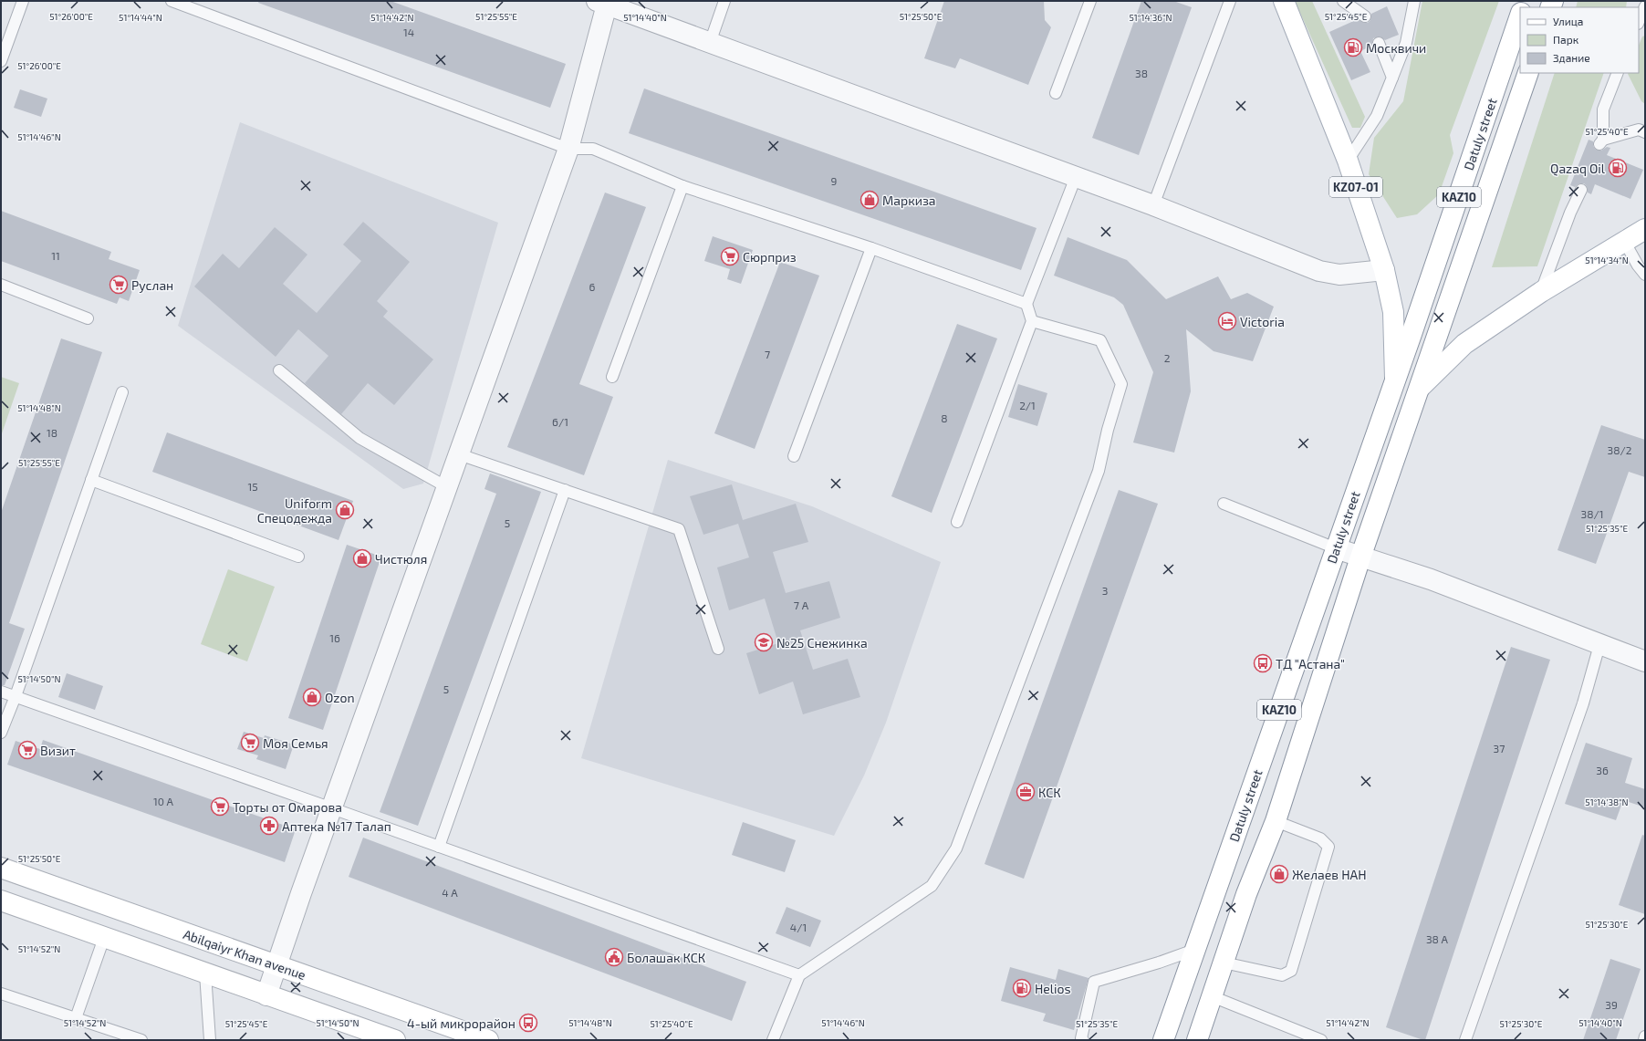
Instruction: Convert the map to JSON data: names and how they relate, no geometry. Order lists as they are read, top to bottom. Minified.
{"streets":{"main road":["Datuly street","KZ07-01","KAZ10","Abilqaiyr Khan avenue"]},"crossings":[["Datuly street","KZ07-01"]],"places":{"fuel station":["Москвичи","Qazaq Oil","Helios"],"shop":["Маркиза","Uniform Спецодежда","Чистюля","Ozon","Желаев НАН"],"supermarket":["Сюрприз","Руслан","Моя Семья","Визит","Торты от Омарова"],"hotel":["Victoria"],"school or university":["№25 Снежинка"],"bus stop":["ТД \"Астана\"","4-ый микрорайон"],"office":["КСК"],"pharmacy":["Аптека №17 Талап"],"public building":["Болашак КСК"]},"house_numbers":["14","38","9","11","6","7","2","2/1","8","6/1","18","38/2","15","38/1","5","3","7 А","16","5","37","36","10 А","4 А","4/1","38 А","39"],"legend":["Улица","Парк","Здание"],"coordinates":["51°26'00\"E","51°25'55\"E","51°25'50\"E","51°25'45\"E","51°14'44\"N","51°14'42\"N","51°14'40\"N","51°14'36\"N","51°25'40\"E","51°14'46\"N","51°14'34\"N","51°14'48\"N","51°25'35\"E","51°14'50\"N","51°14'38\"N","51°25'30\"E","51°14'52\"N"]}
